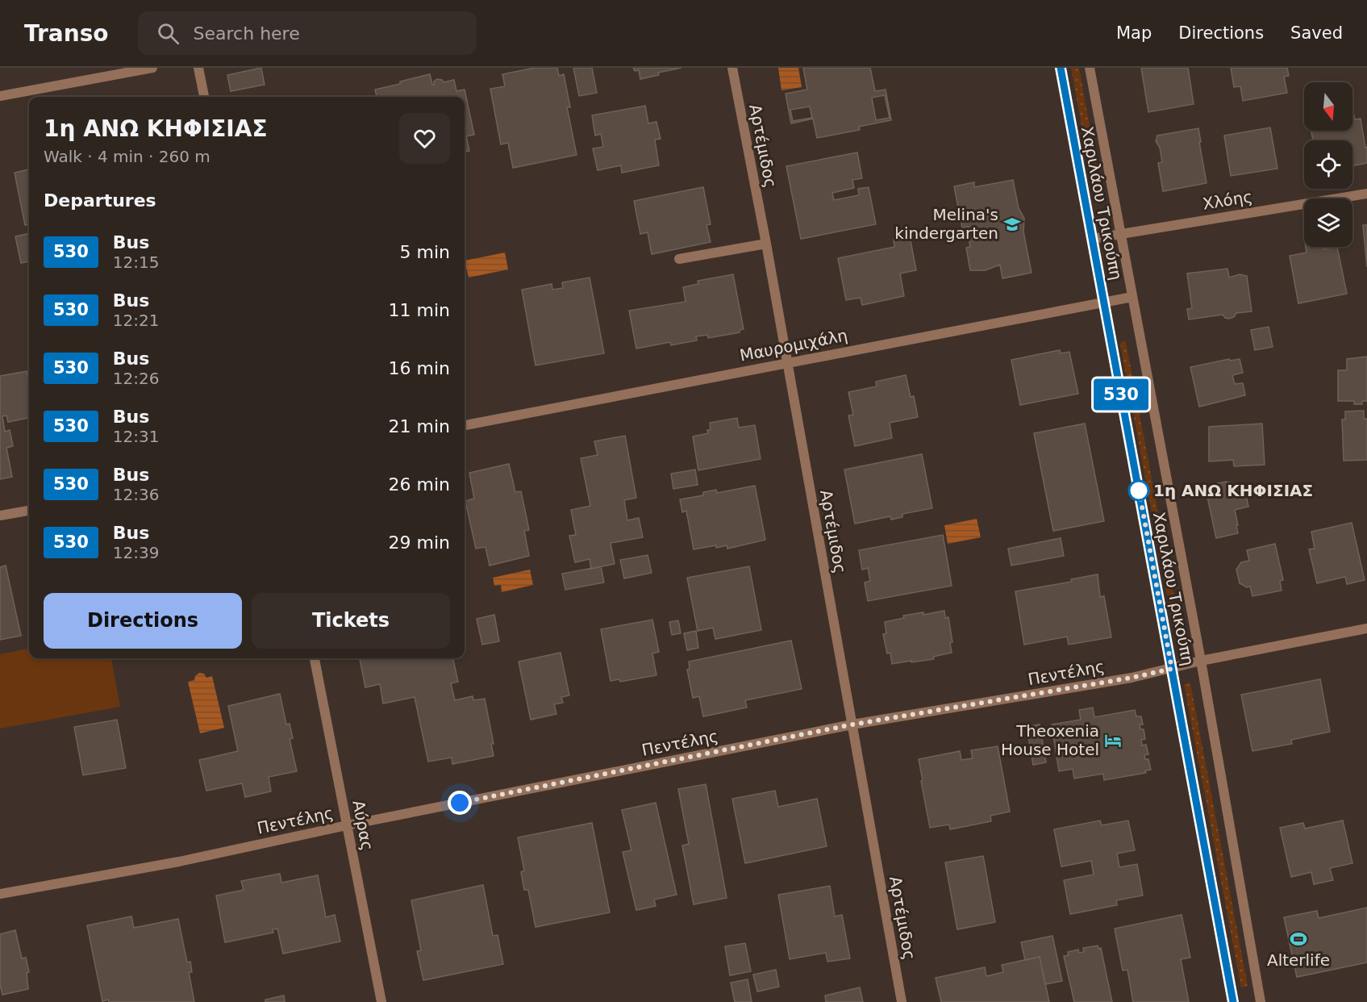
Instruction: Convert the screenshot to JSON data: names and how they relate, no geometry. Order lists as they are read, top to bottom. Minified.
{"streets":{"street":["Αρτέμιδος","Χλόης","Χαριλάου Τρικούπη","Μαυρομιχάλη","Πεντέλης","Αύρας"]},"crossings":[["Αρτέμιδος","Μαυρομιχάλη"],["Αρτέμιδος","Πεντέλης"],["Χλόης","Χαριλάου Τρικούπη"],["Χαριλάου Τρικούπη","Μαυρομιχάλη"],["Χαριλάου Τρικούπη","Πεντέλης"],["Πεντέλης","Αύρας"]],"places":{"school or university":["Melina's kindergarten"],"other":["1η ΑΝΩ ΚΗΦΙΣΙΑΣ"],"hotel":["Theoxenia House Hotel"],"sports":["Alterlife"]},"lines":["bus line 530"],"north":"bottom","page":{"header":"Transo","search":"Search here","nav":["Map","Directions","Saved"],"on_map":"530","heading":[["1η ΑΝΩ ΚΗΦΙΣΙΑΣ","Walk · 4 min · 260 m"],"Departures"],"list":[{"mark":"530","name":"Bus","note":"12:15","value":"5 min"},{"mark":"530","name":"Bus","note":"12:21","value":"11 min"},{"mark":"530","name":"Bus","note":"12:26","value":"16 min"},{"mark":"530","name":"Bus","note":"12:31","value":"21 min"},{"mark":"530","name":"Bus","note":"12:36","value":"26 min"},{"mark":"530","name":"Bus","note":"12:39","value":"29 min"}],"buttons":["Directions","Tickets"]}}
